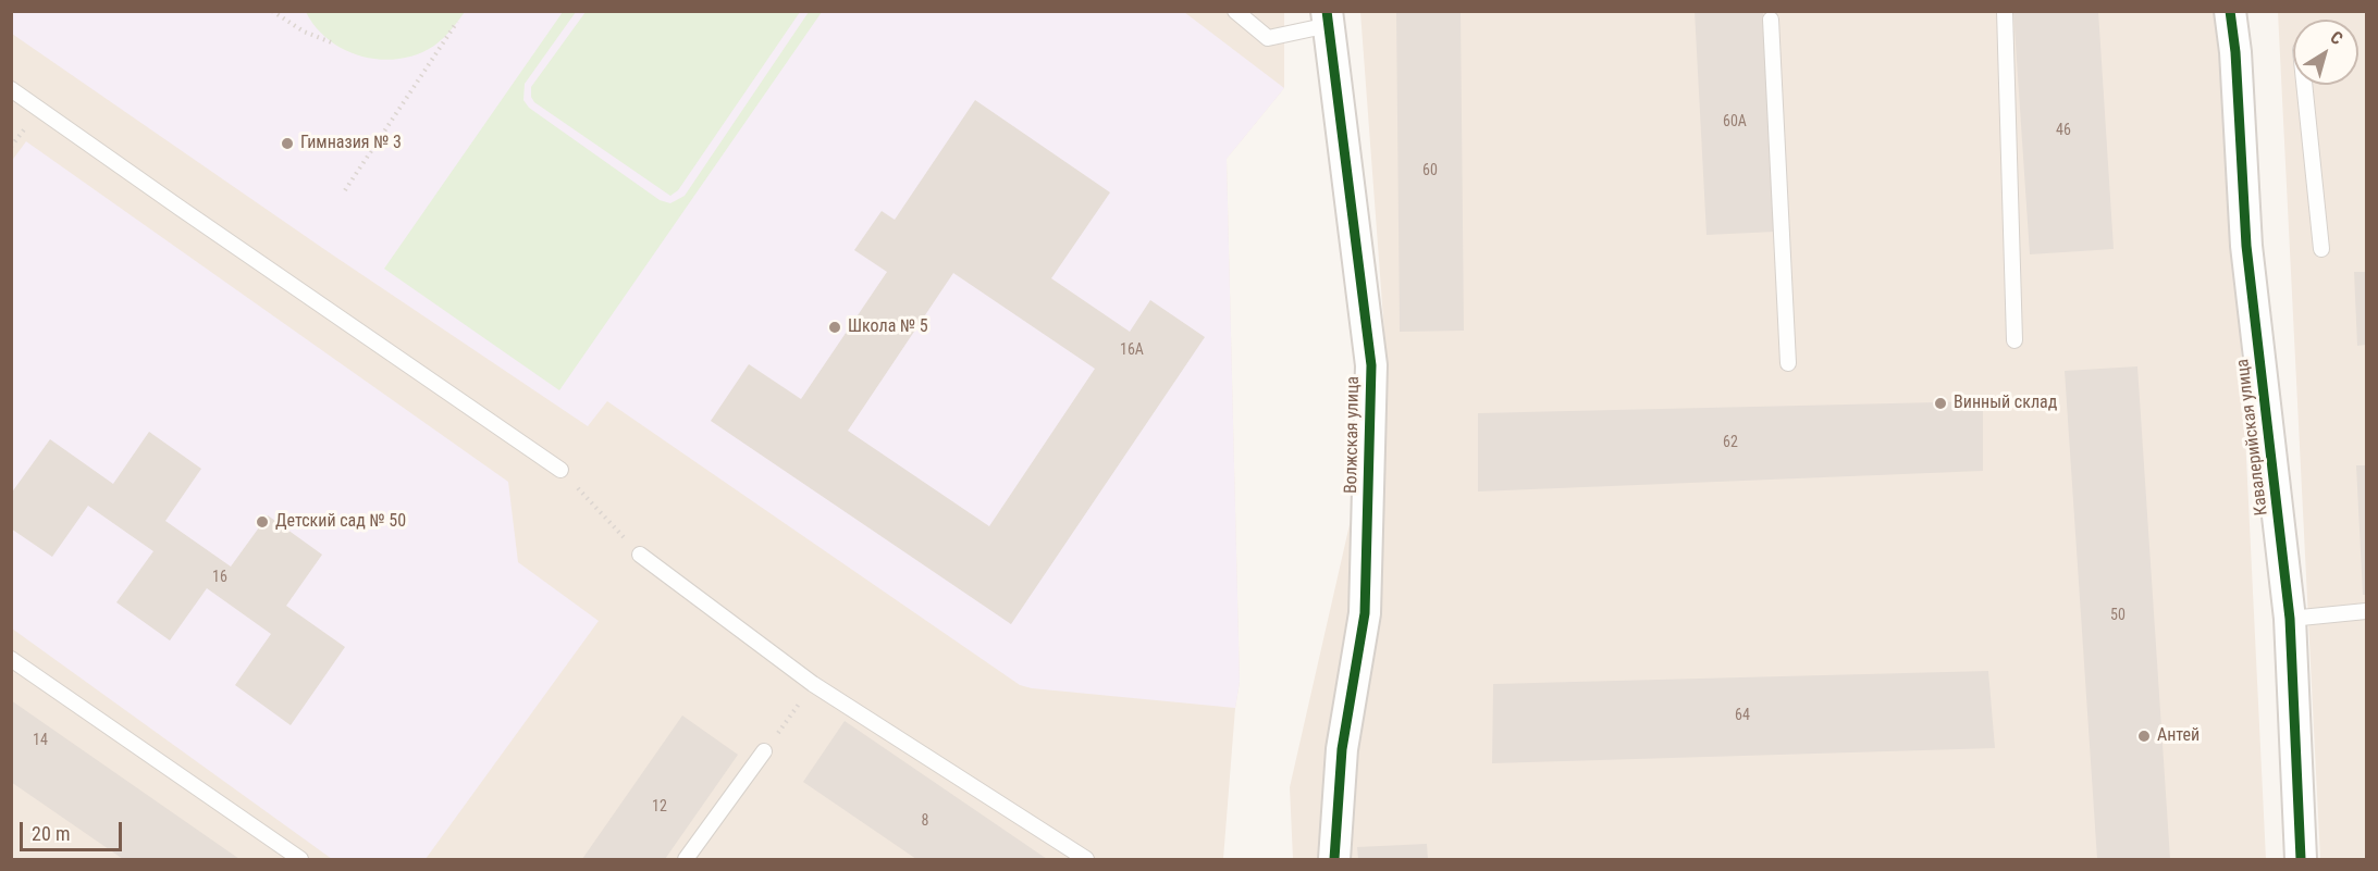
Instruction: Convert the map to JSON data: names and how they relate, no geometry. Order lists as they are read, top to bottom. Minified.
{"streets":{"street":["Волжская улица","Кавалерийская улица"]},"places":["Гимназия № 3","Школа № 5","Винный склад","Детский сад № 50","Антей"],"house_numbers":["60А","46","60","16А","62","16","50","64","14","12","8"],"scale_bar":"20 m","north":"top right"}
